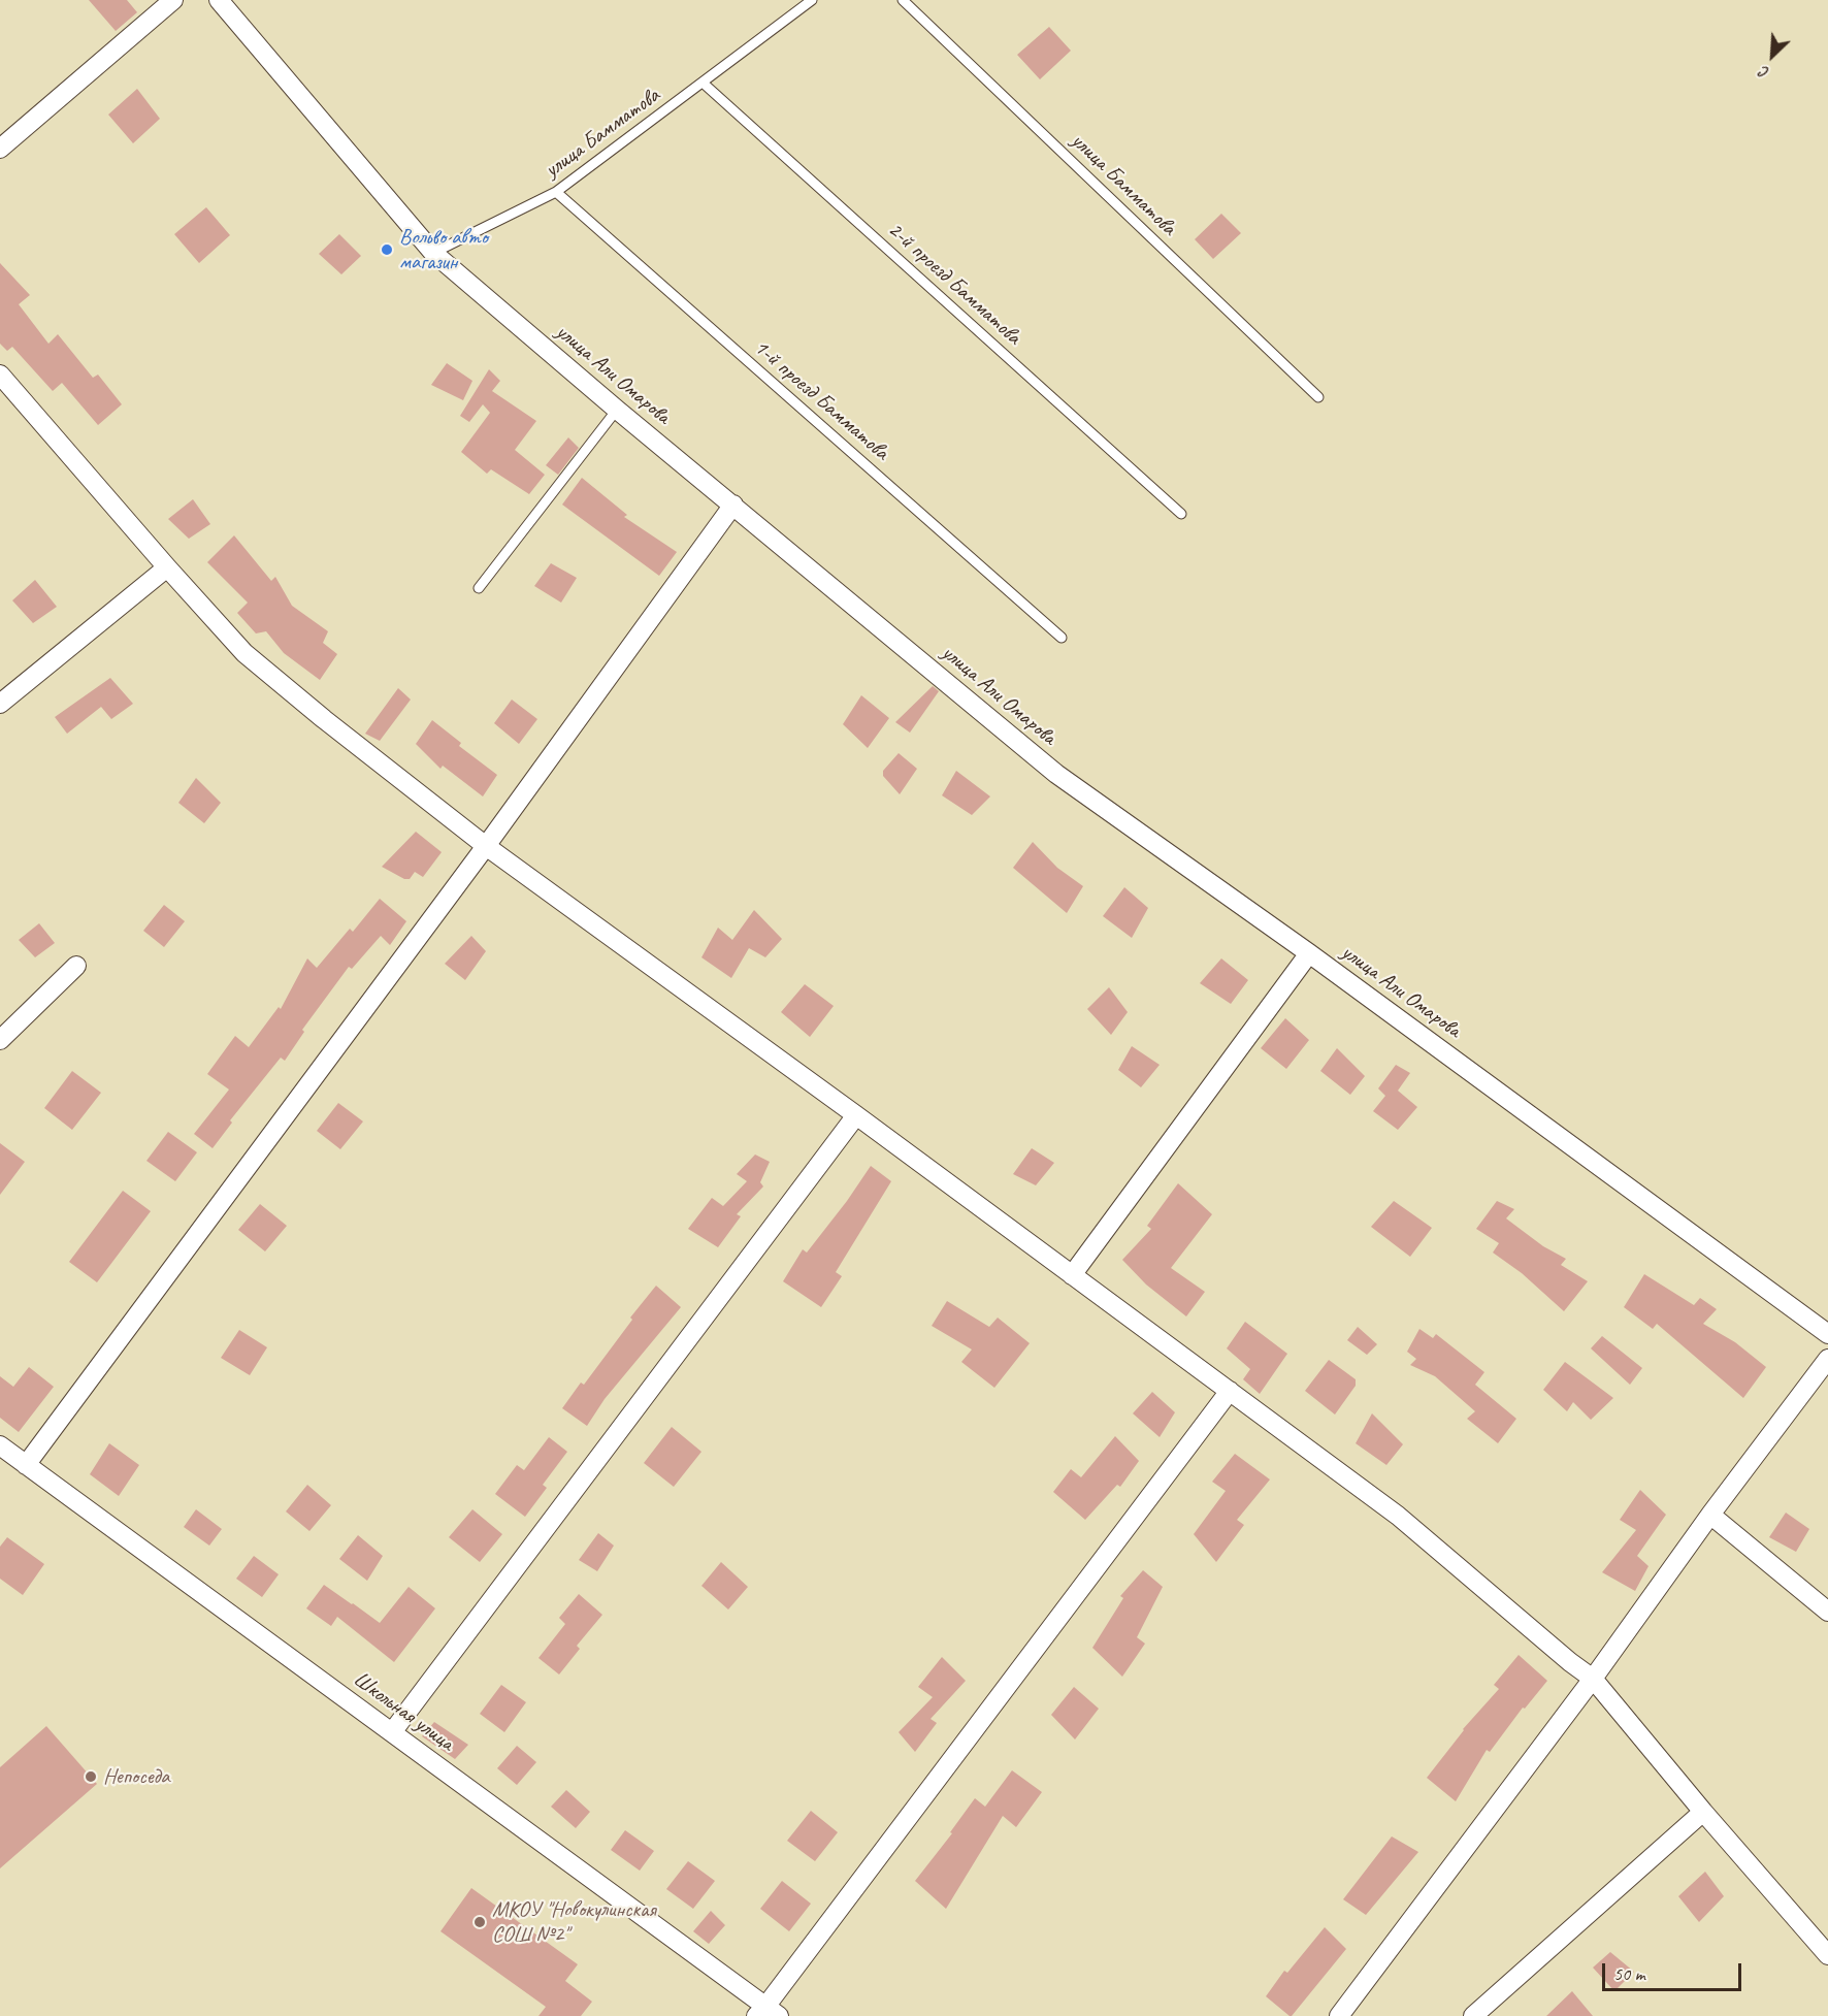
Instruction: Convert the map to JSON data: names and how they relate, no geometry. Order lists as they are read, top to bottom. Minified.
{"streets":{"street":["улица Али Омарова","Школьная улица"],"lane":["улица Бамматова","2-й проезд Бамматова","1-й проезд Бамматова"]},"crossings":[["улица Бамматова","2-й проезд Бамматова"],["улица Бамматова","улица Али Омарова"],["улица Бамматова","1-й проезд Бамматова"]],"places":["Вольво авто магазин","Непоседа","МКОУ \"Новокулинская СОШ №2\""],"scale_bar":"50 m","north":"bottom left"}
